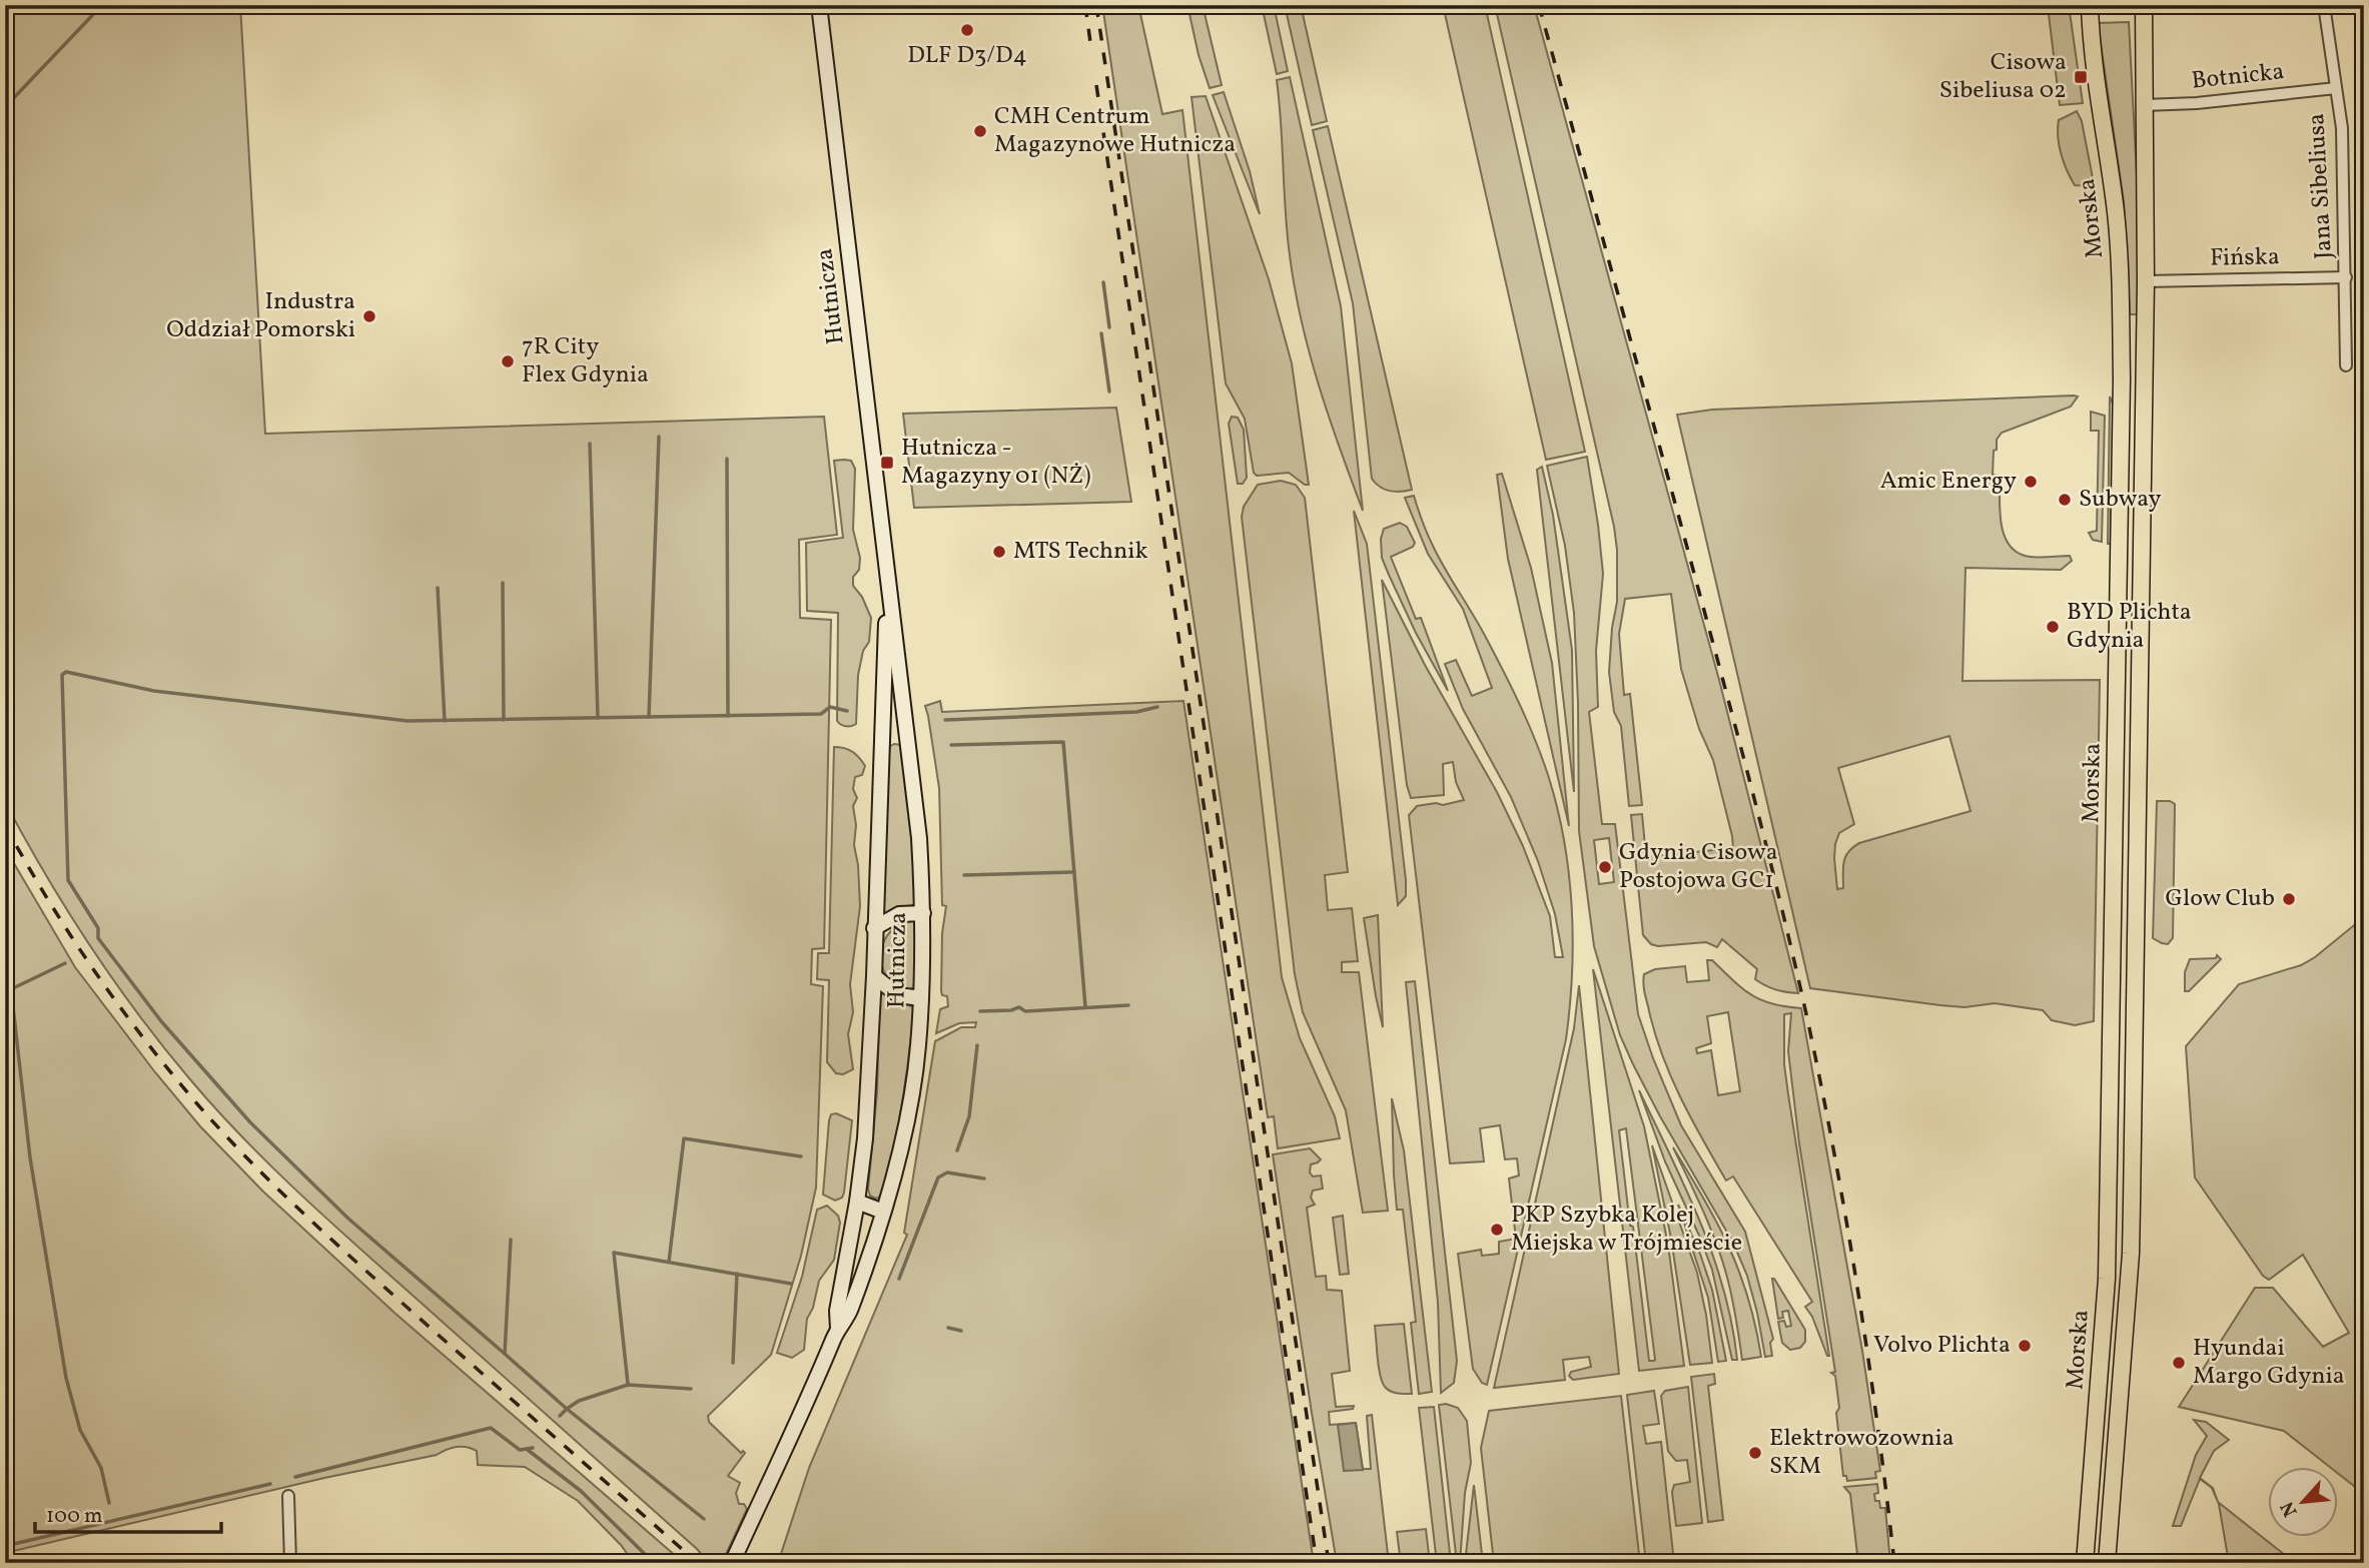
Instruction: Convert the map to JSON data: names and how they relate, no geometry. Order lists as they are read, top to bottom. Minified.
{"streets":{"main road":["Morska","Hutnicza"],"street":["Botnicka","Jana Sibeliusa","Fińska"]},"crossings":[["Botnicka","Jana Sibeliusa"],["Botnicka","Morska"],["Jana Sibeliusa","Fińska"],["Morska","Fińska"]],"places":{"other":["DLF D3/D4","CMH Centrum Magazynowe Hutnicza","Industra Oddział Pomorski","7R City Flex Gdynia","Amic Energy","Subway","MTS Technik","BYD Plichta Gdynia","Gdynia Cisowa Postojowa GC1","Glow Club","PKP Szybka Kolej Miejska w Trójmieście","Volvo Plichta","Hyundai Margo Gdynia","Elektrowozownia SKM"],"transit":["Cisowa Sibeliusa 02","Hutnicza - Magazyny 01 (NŻ)"]},"scale_bar":"100 m","north":"bottom left"}
